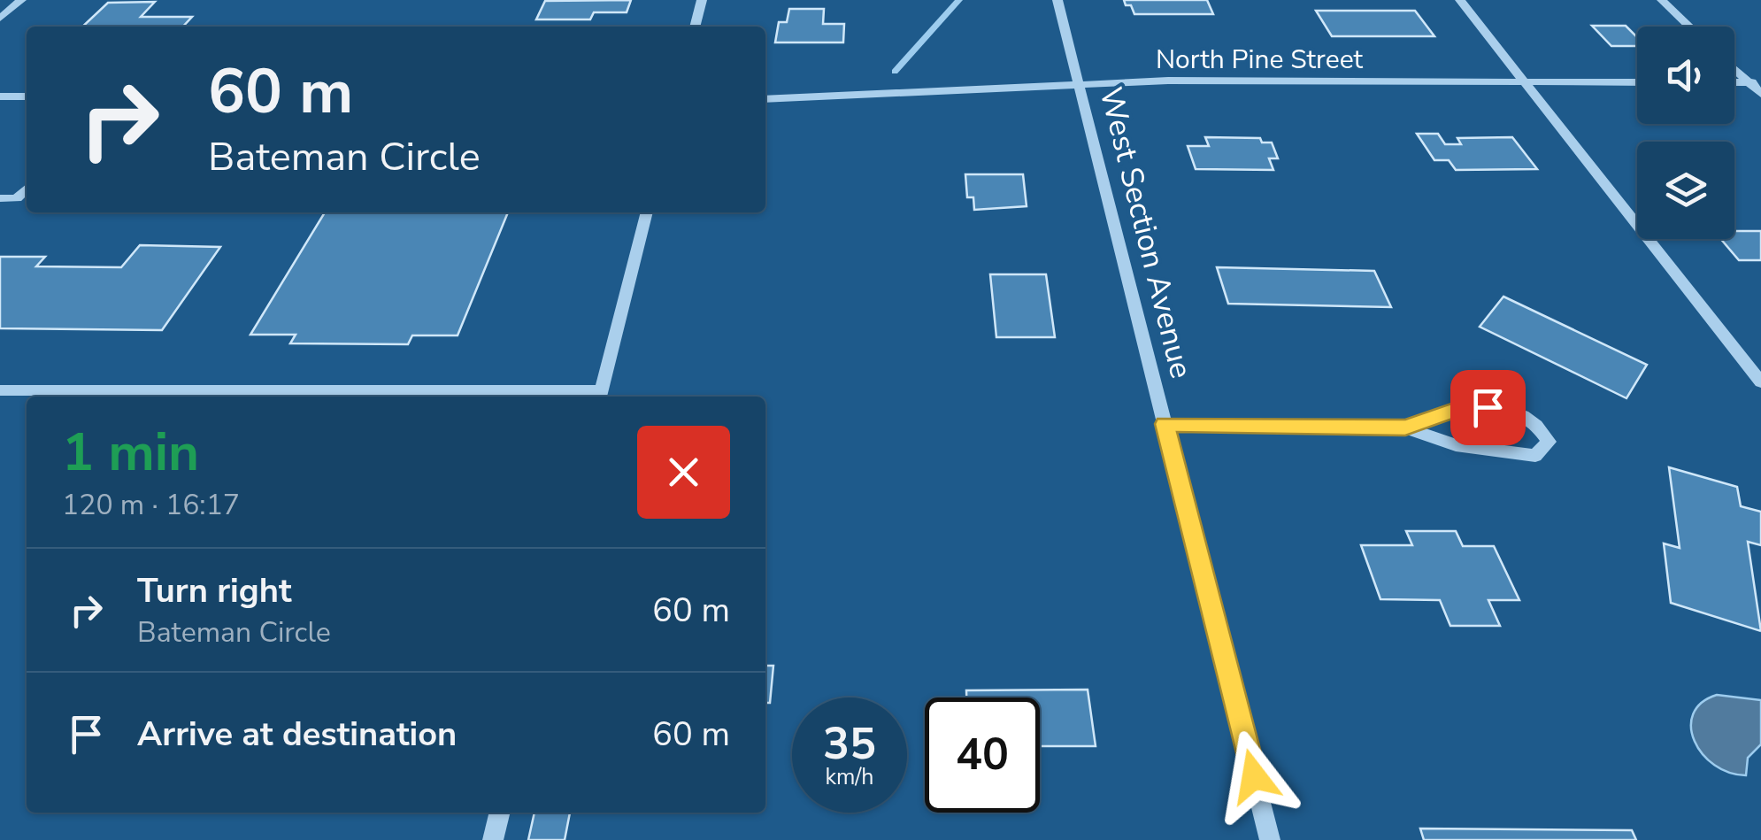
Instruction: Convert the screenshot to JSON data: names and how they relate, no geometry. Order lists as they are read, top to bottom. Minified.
{"streets":{"street":["North Pine Street","West Section Avenue"]},"crossings":[["North Pine Street","West Section Avenue"]],"page":{"turn":["60 m","Bateman Circle"],"heading":["1 min","120 m · 16:17"],"list":[{"name":"Turn right","note":"Bateman Circle","value":"60 m"},{"name":"Arrive at destination","value":"60 m"}],"speed":"35 km/h","limit":"40"}}
